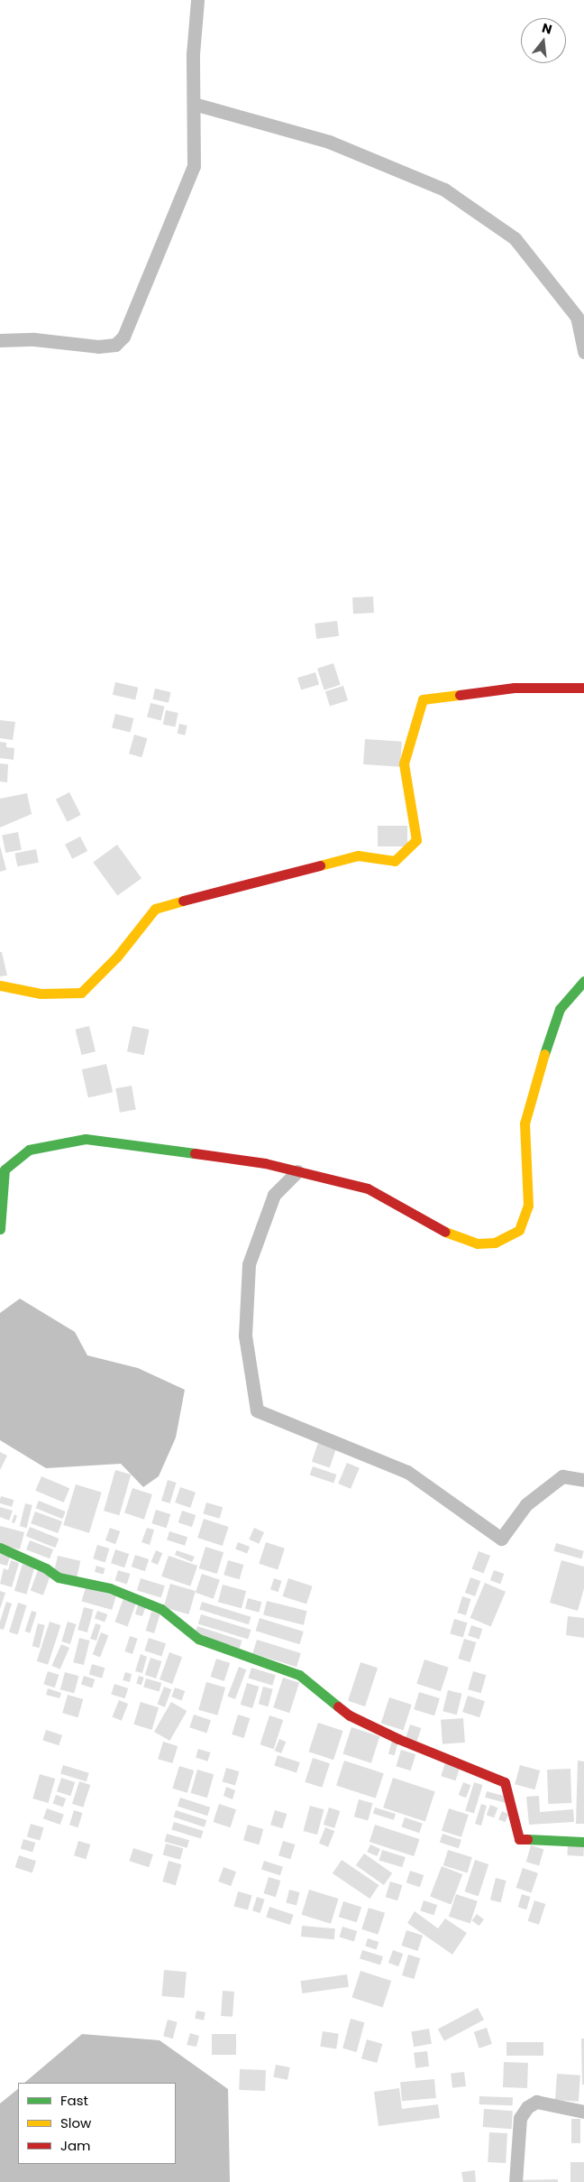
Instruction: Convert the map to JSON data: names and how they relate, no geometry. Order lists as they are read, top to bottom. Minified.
{"legend":["Fast","Slow","Jam"],"north":"top"}
